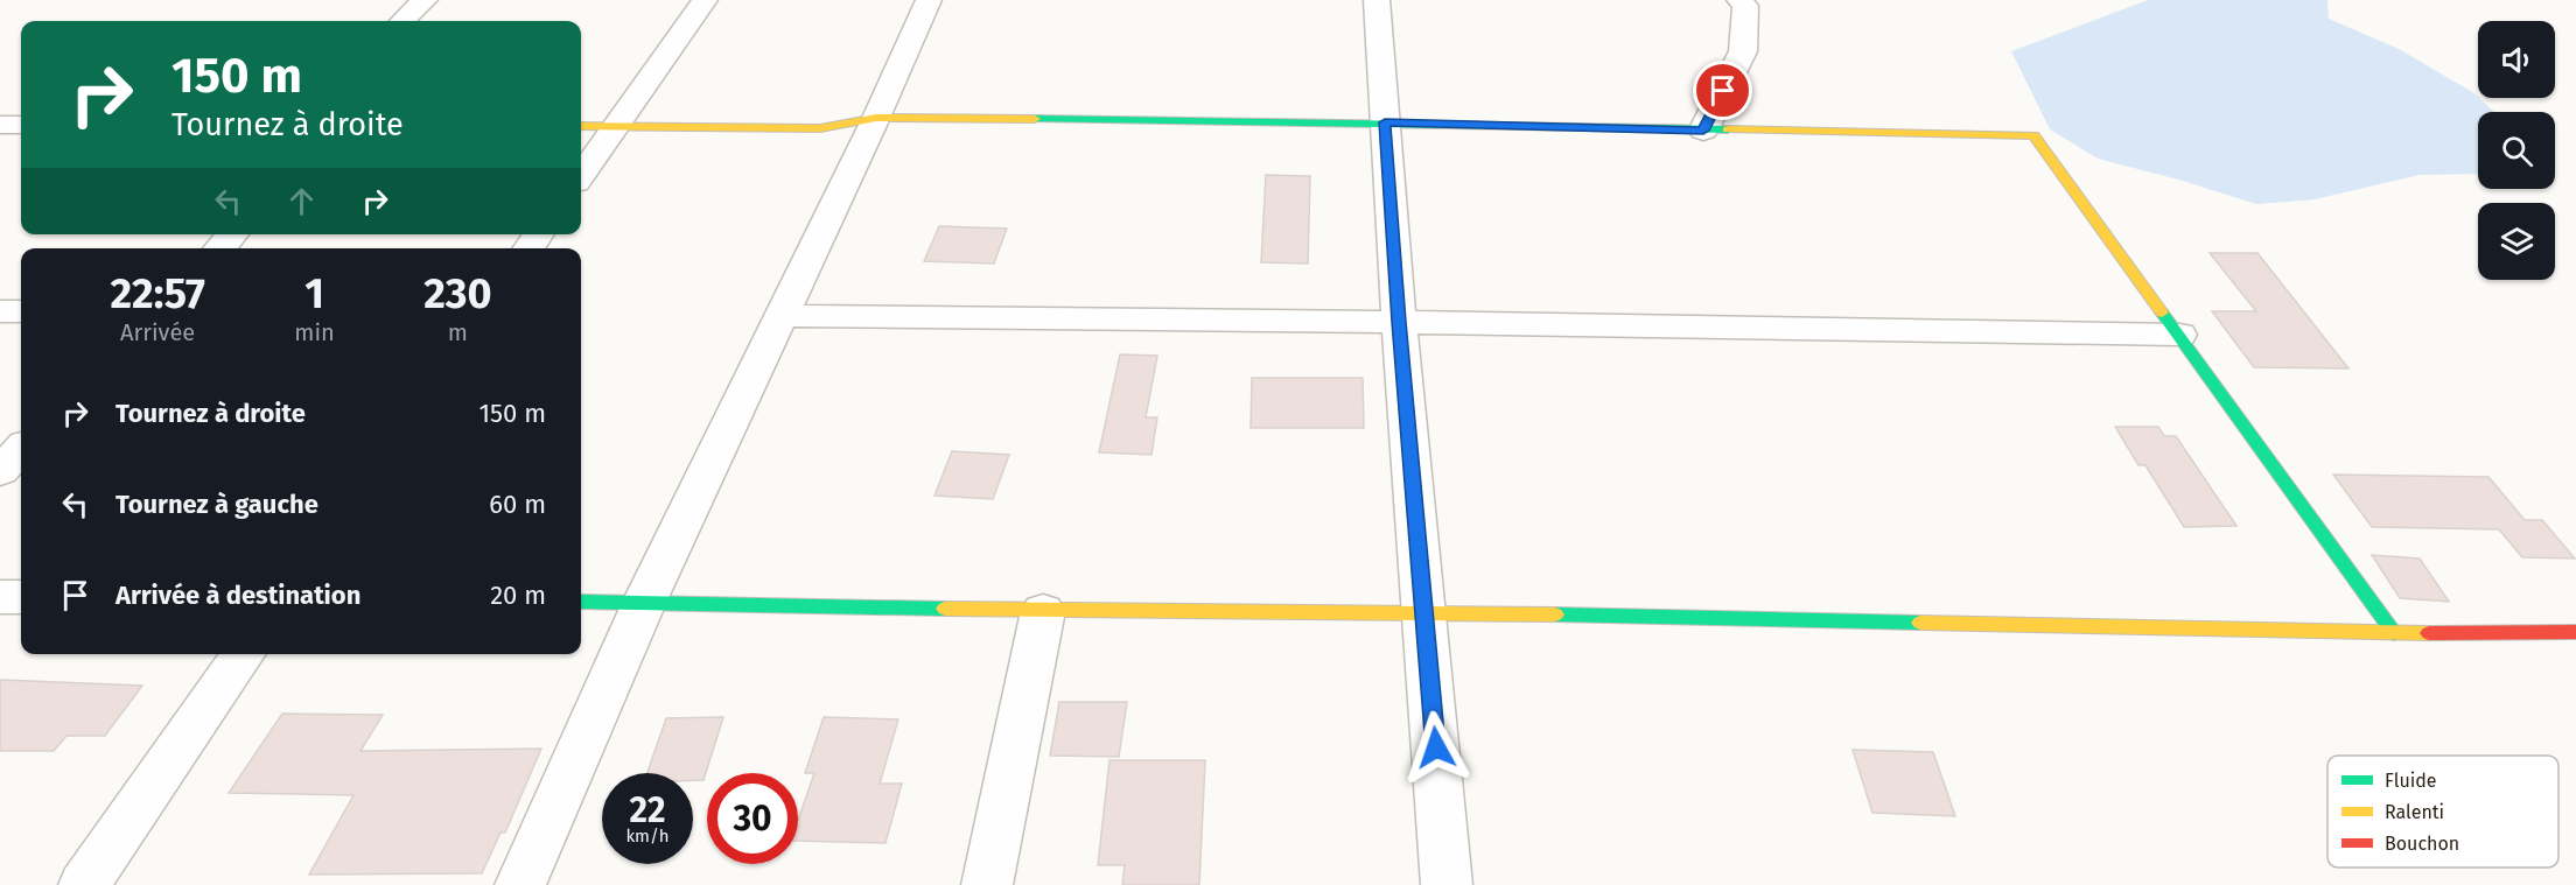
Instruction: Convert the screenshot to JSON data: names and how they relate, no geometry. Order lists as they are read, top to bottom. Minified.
{"legend":["Fluide","Ralenti","Bouchon"],"page":{"turn":["150 m","Tournez à droite"],"eta":["22:57","Arrivée","1","min","230","m"],"list":[{"name":"Tournez à droite","value":"150 m"},{"name":"Tournez à gauche","value":"60 m"},{"name":"Arrivée à destination","value":"20 m"}],"speed":"22 km/h","limit":"30"}}
